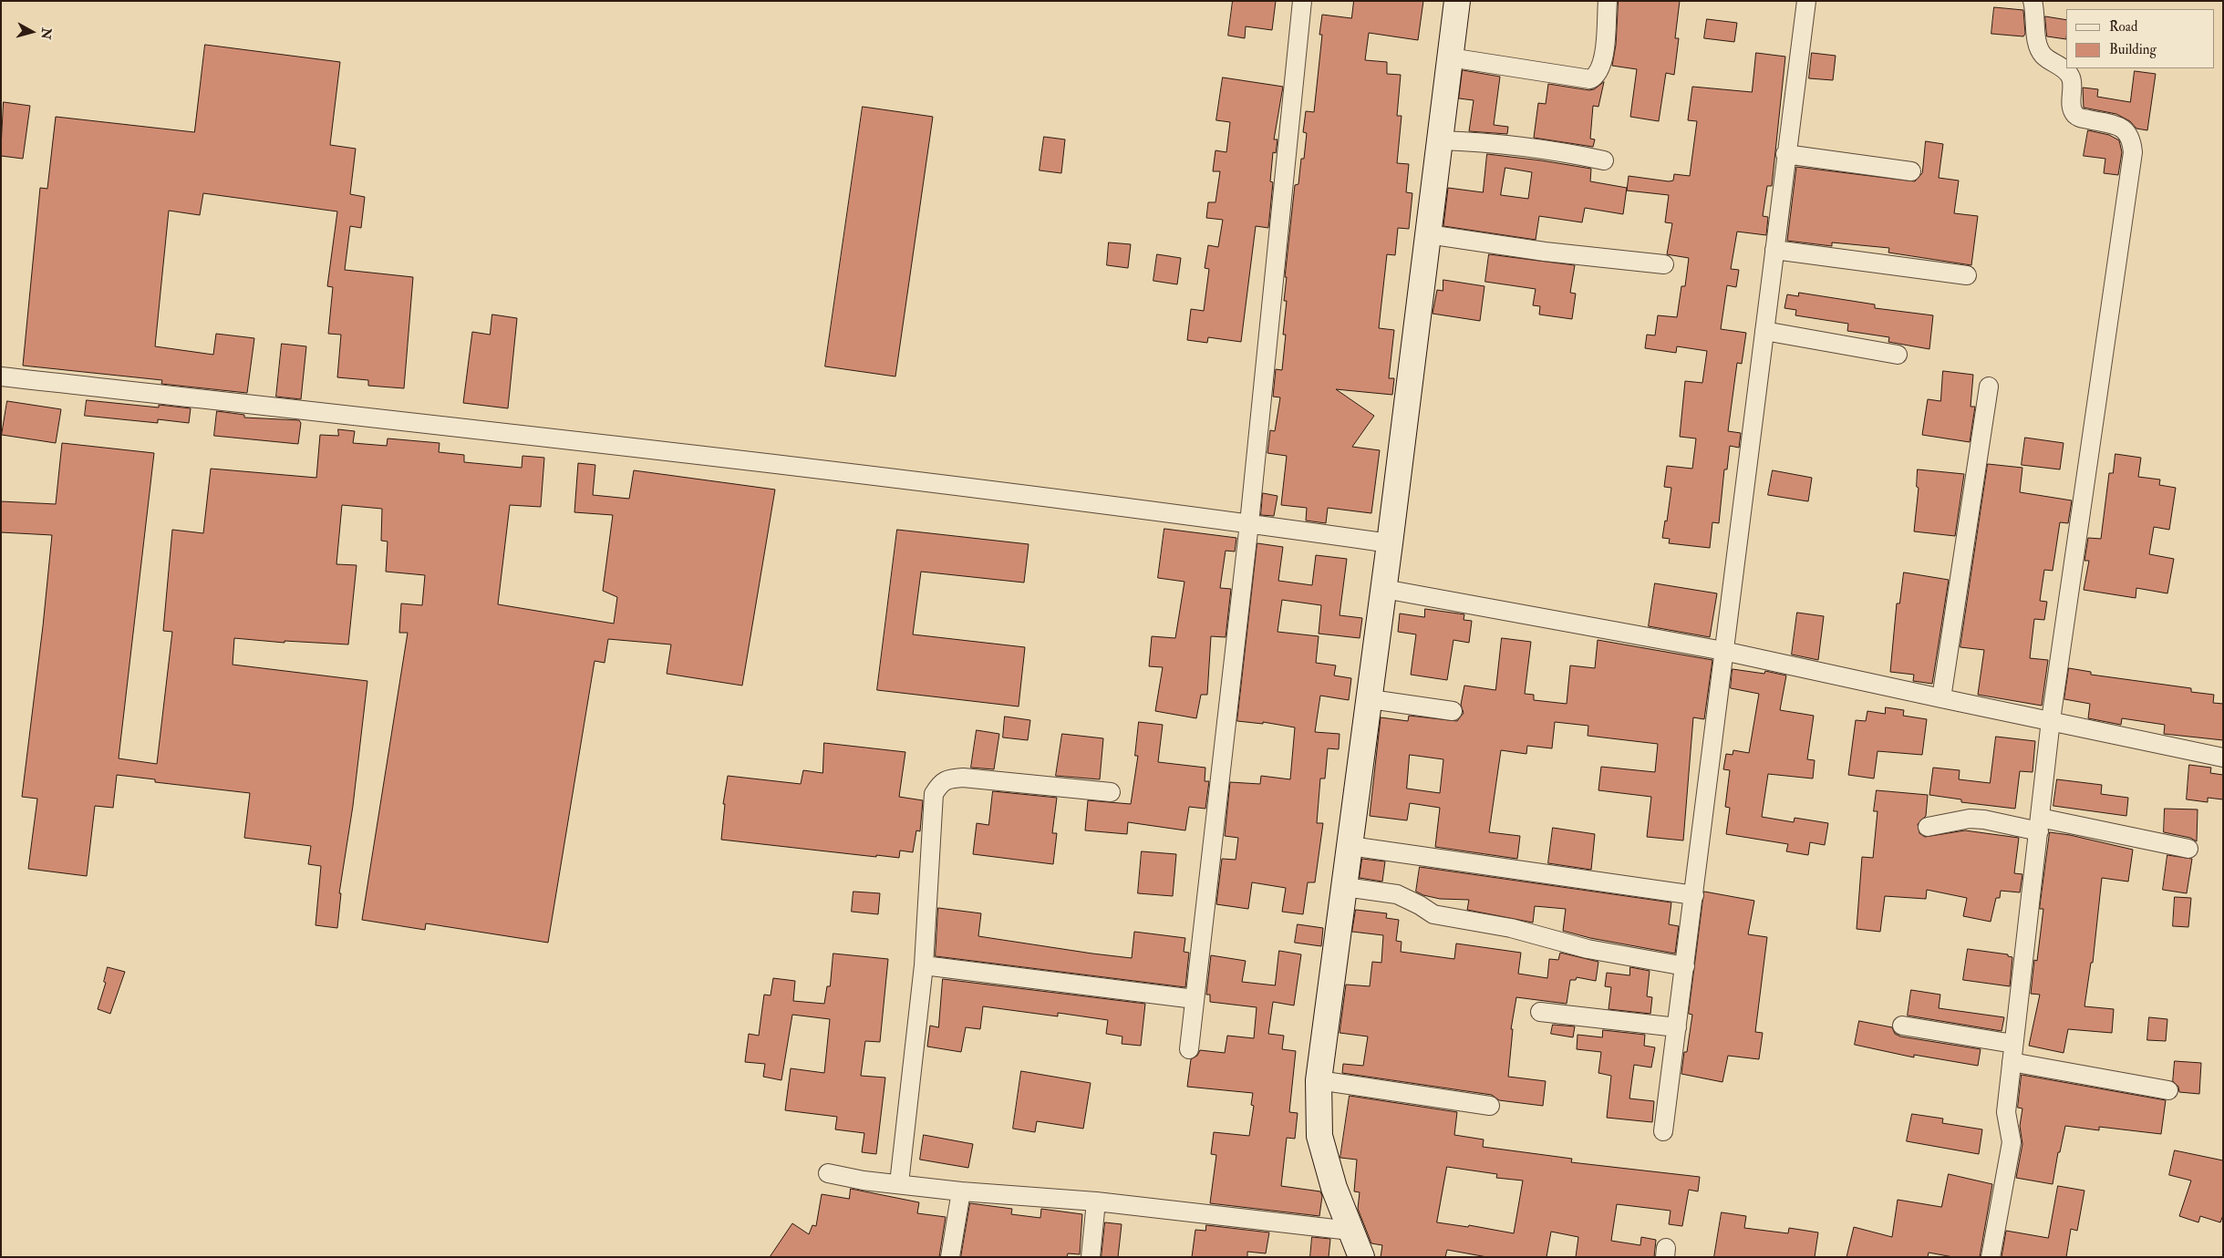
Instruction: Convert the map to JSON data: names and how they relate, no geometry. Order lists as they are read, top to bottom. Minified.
{"legend":["Road","Building"],"north":"right"}
